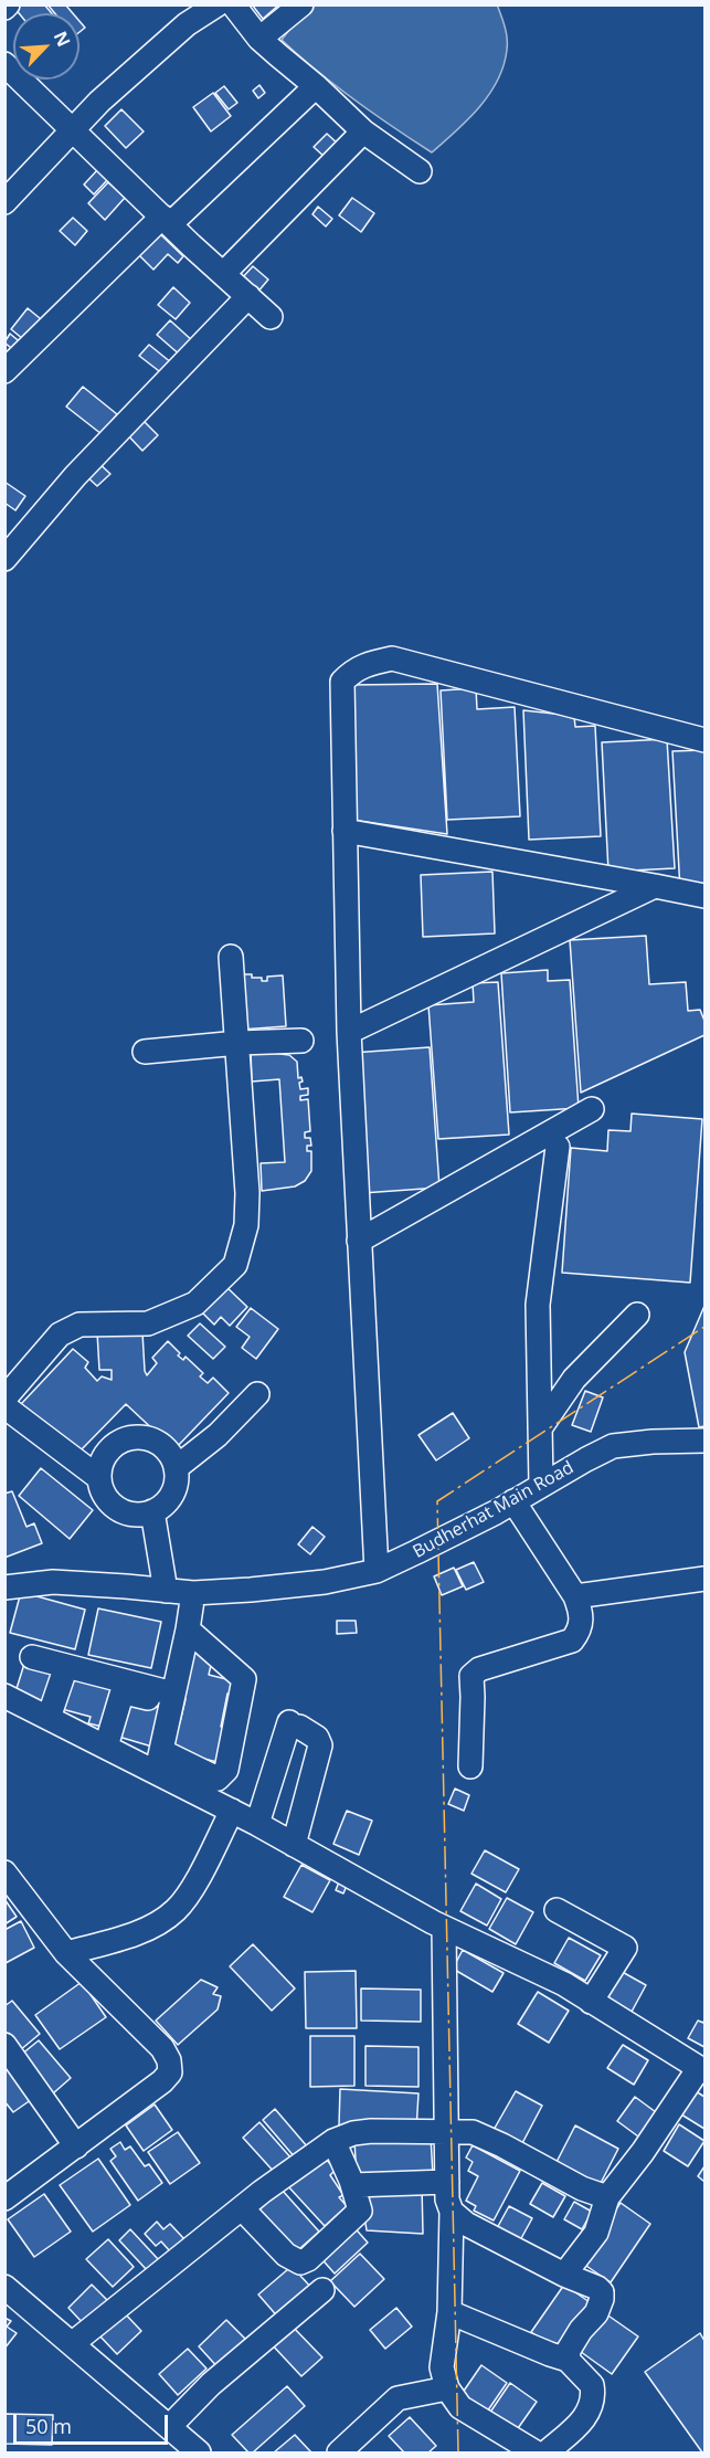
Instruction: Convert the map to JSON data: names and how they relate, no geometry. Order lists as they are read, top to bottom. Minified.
{"streets":{"street":["Budherhat Main Road"]},"scale_bar":"50 m","north":"top right"}
